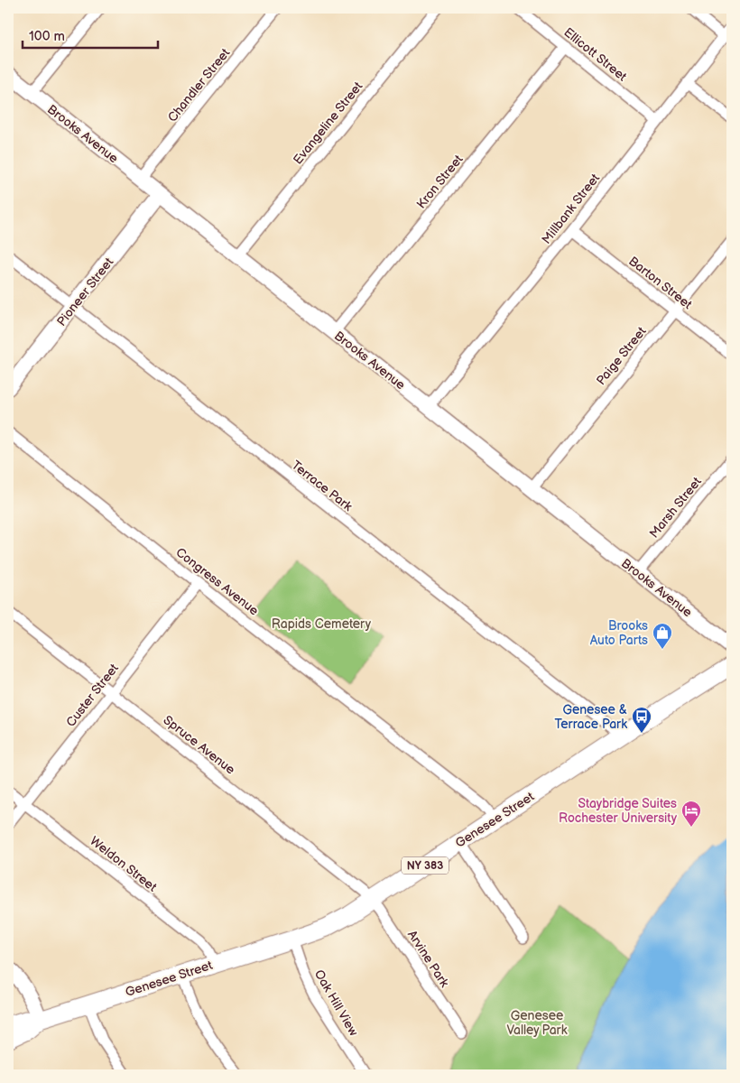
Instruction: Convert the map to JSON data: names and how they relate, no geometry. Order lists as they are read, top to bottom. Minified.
{"streets":{"main road":["Brooks Avenue","Pioneer Street","Genesee Street","NY 383"],"street":["Ellicott Street","Chandler Street","Evangeline Street","Kron Street","Millbank Street","Barton Street","Paige Street","Terrace Park","Marsh Street","Congress Avenue","Custer Street","Spruce Avenue","Weldon Street","Arvine Park","Oak Hill View"]},"crossings":[["Ellicott Street","Kron Street"],["Ellicott Street","Millbank Street"],["Chandler Street","Brooks Avenue"],["Evangeline Street","Brooks Avenue"],["Brooks Avenue","Kron Street"],["Brooks Avenue","Millbank Street"],["Brooks Avenue","Pioneer Street"],["Brooks Avenue","Paige Street"],["Brooks Avenue","Marsh Street"],["Millbank Street","Barton Street"],["Barton Street","Paige Street"],["Pioneer Street","Terrace Park"],["Terrace Park","Genesee Street"],["Congress Avenue","Custer Street"],["Congress Avenue","Genesee Street"],["Custer Street","Spruce Avenue"],["Custer Street","Weldon Street"],["Spruce Avenue","Genesee Street"],["Spruce Avenue","Arvine Park"],["Genesee Street","Weldon Street"],["Genesee Street","Arvine Park"],["Genesee Street","Oak Hill View"]],"parks":["Rapids Cemetery","Genesee Valley Park"],"places":{"shop":["Brooks Auto Parts"],"bus stop":["Genesee & Terrace Park"],"hotel":["Staybridge Suites Rochester University"]},"scale_bar":"100 m"}
